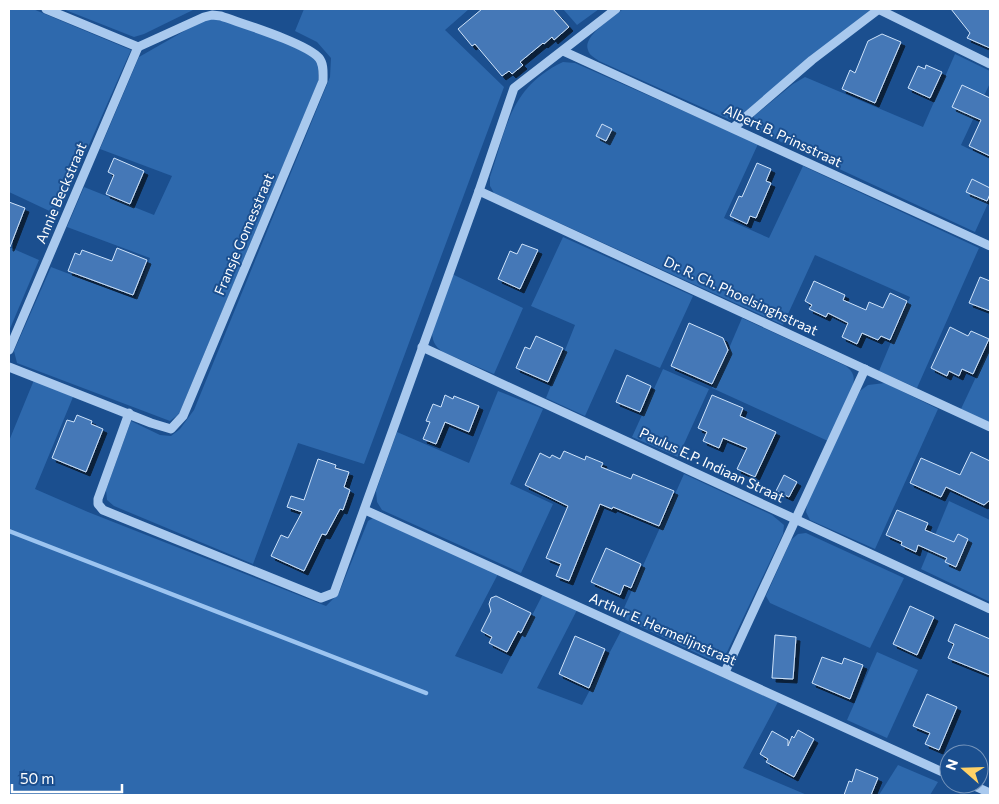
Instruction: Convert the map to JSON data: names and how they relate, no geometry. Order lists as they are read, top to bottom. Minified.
{"streets":{"street":["Albert B. Prinsstraat","Annie Beckstraat","Fransje Gomesstraat","Dr. R. Ch. Phoelsinghstraat","Paulus E.P. Indiaan Straat","Arthur E. Hermelijnstraat"]},"crossings":[["Annie Beckstraat","Fransje Gomesstraat"]],"scale_bar":"50 m","north":"left"}
